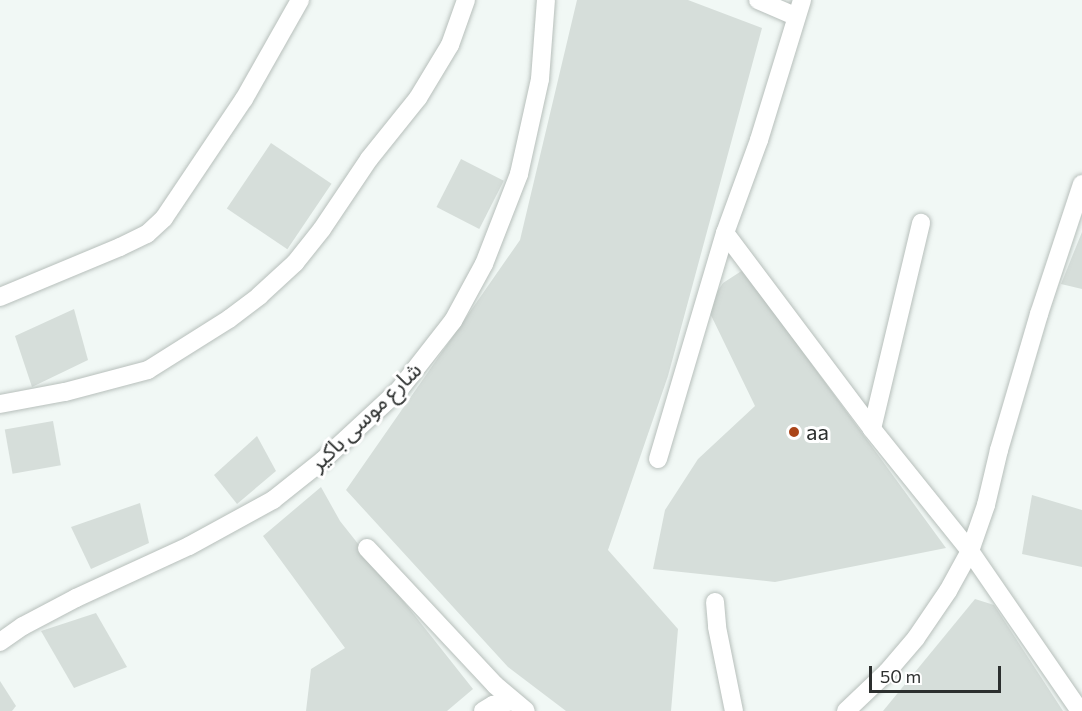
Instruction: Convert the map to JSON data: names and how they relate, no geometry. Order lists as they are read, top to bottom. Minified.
{"streets":{"street":["شارع موسى باكير"]},"places":["aa"],"scale_bar":"50 m"}
